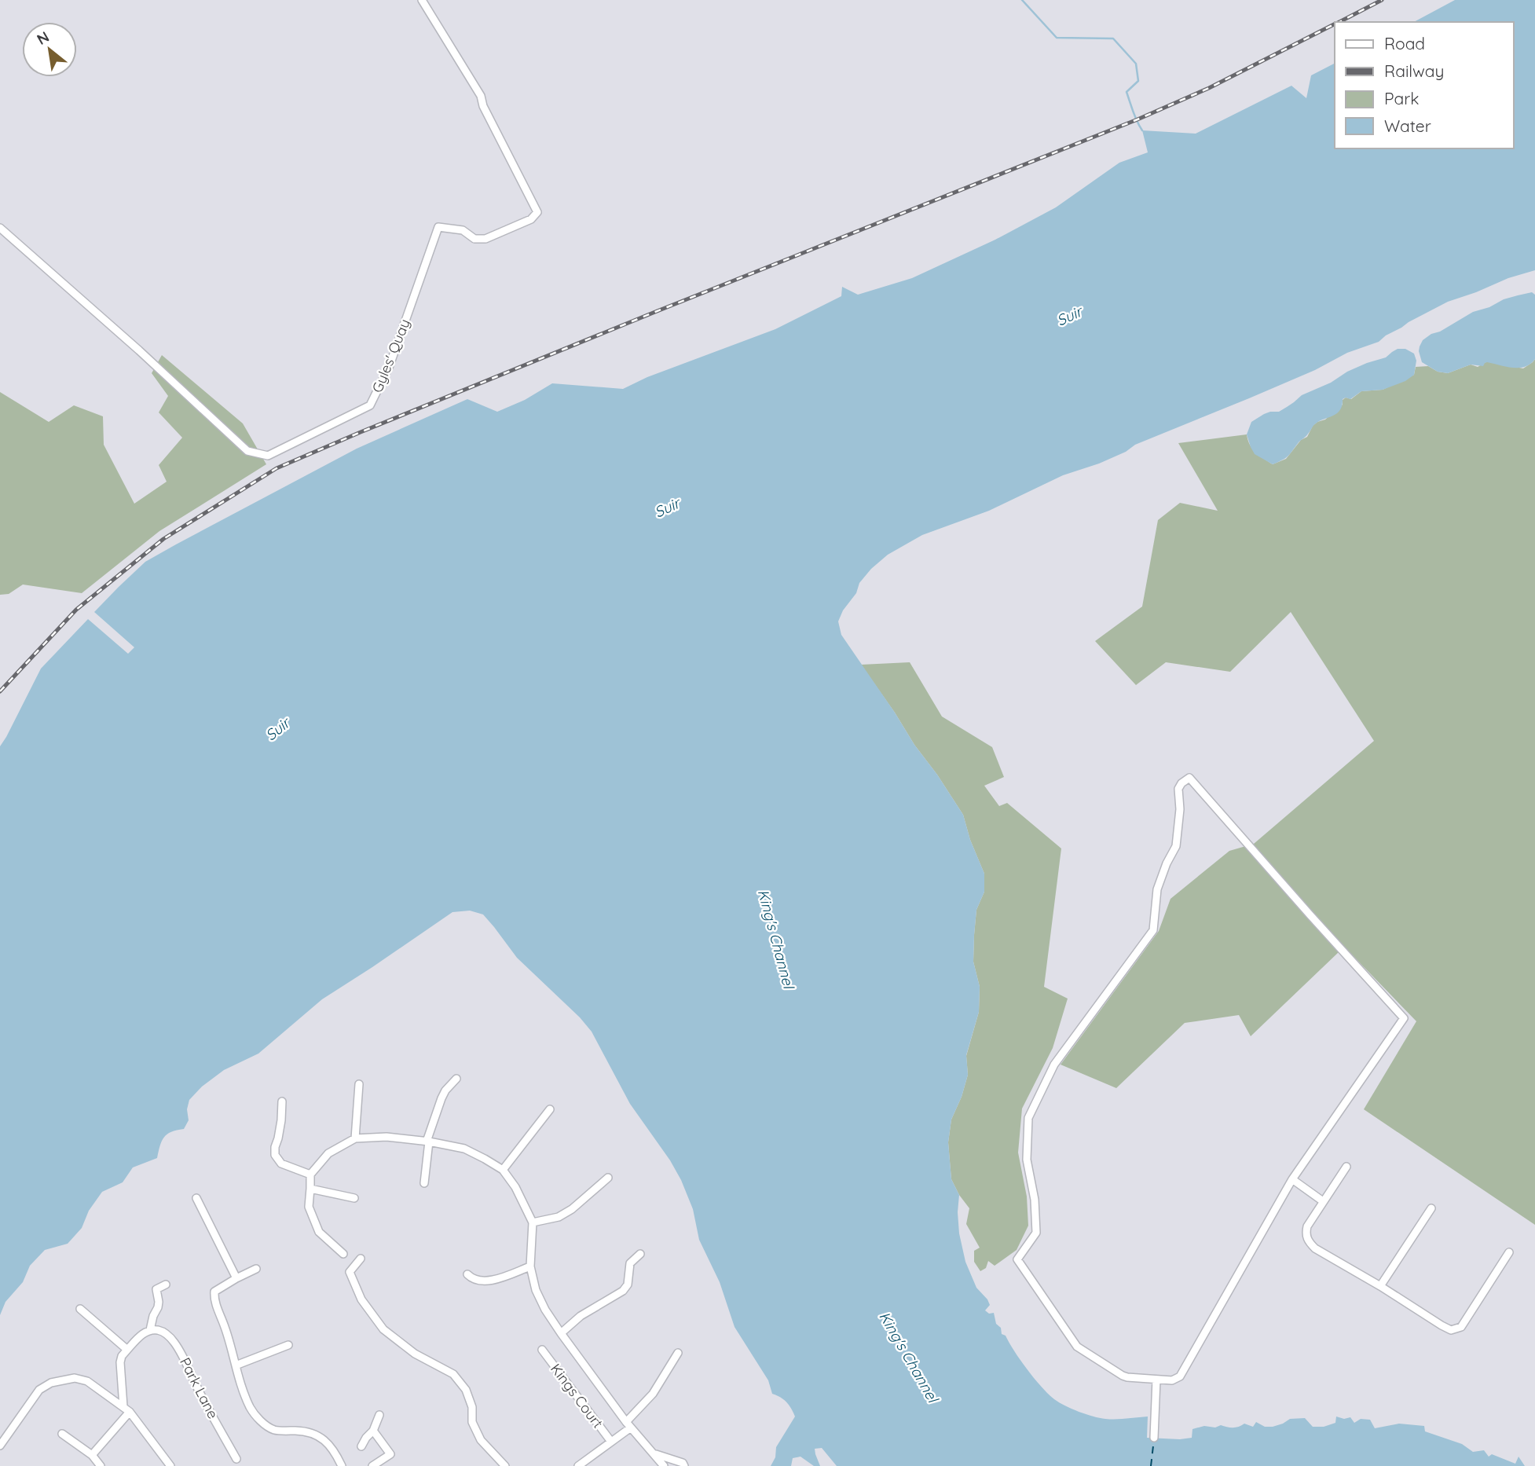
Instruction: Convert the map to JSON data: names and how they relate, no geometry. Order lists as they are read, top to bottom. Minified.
{"streets":{"street":["Gyles' Quay","Park Lane","Kings Court"]},"water":["Suir","King's Channel"],"legend":["Road","Railway","Park","Water"],"north":"top left"}
